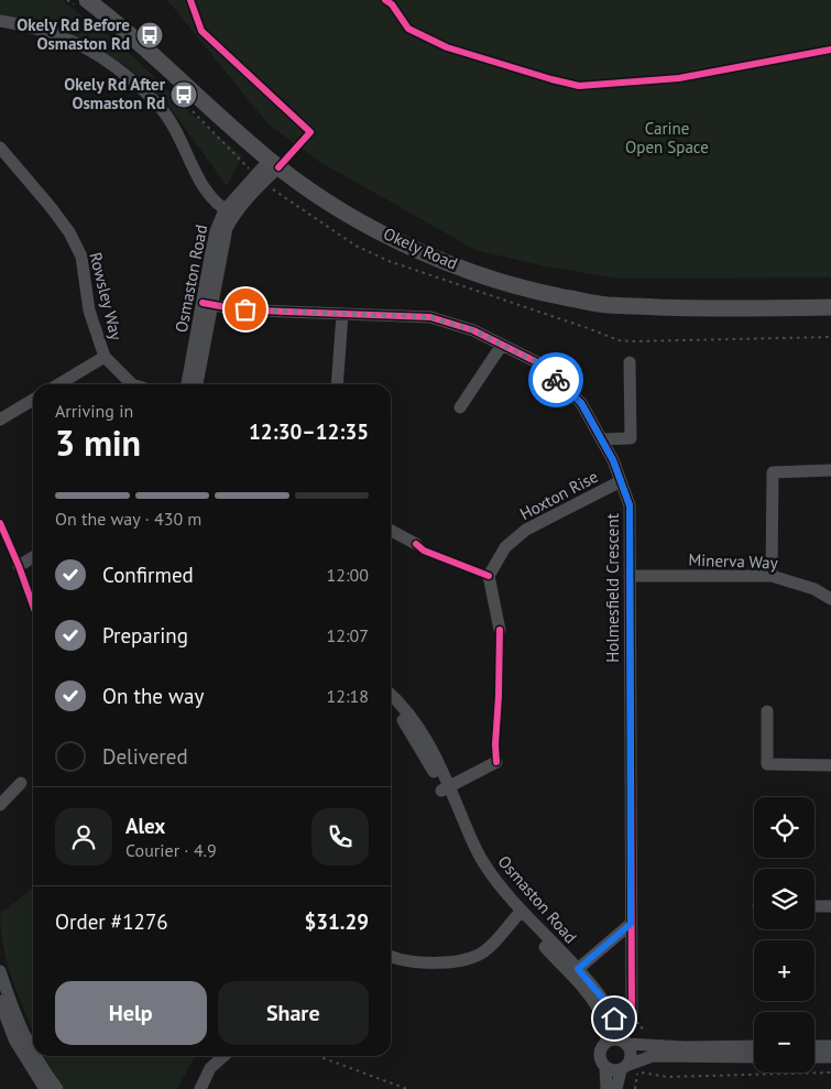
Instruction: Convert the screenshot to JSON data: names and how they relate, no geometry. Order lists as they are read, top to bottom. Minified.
{"streets":{"main road":["Okely Road"],"street":["Osmaston Road","Rowsley Way","Hoxton Rise","Minerva Way","Holmesfield Crescent"]},"crossings":[["Okely Road","Osmaston Road"],["Osmaston Road","Holmesfield Crescent"],["Hoxton Rise","Holmesfield Crescent"],["Minerva Way","Holmesfield Crescent"]],"parks":["Carine Open Space"],"places":{"bus stop":["Okely Rd Before Osmaston Rd","Okely Rd After Osmaston Rd"]},"page":{"heading":["3 min","Arriving in","12:30–12:35"],"panel":["Alex","Courier · 4.9","Order #1276","$31.29"],"bar":"On the way · 430 m","list":[["Confirmed","12:00"],["Preparing","12:07"],["On the way","12:18"],"Delivered"],"map_buttons":["+","−"],"buttons":["Help","Share"]}}
